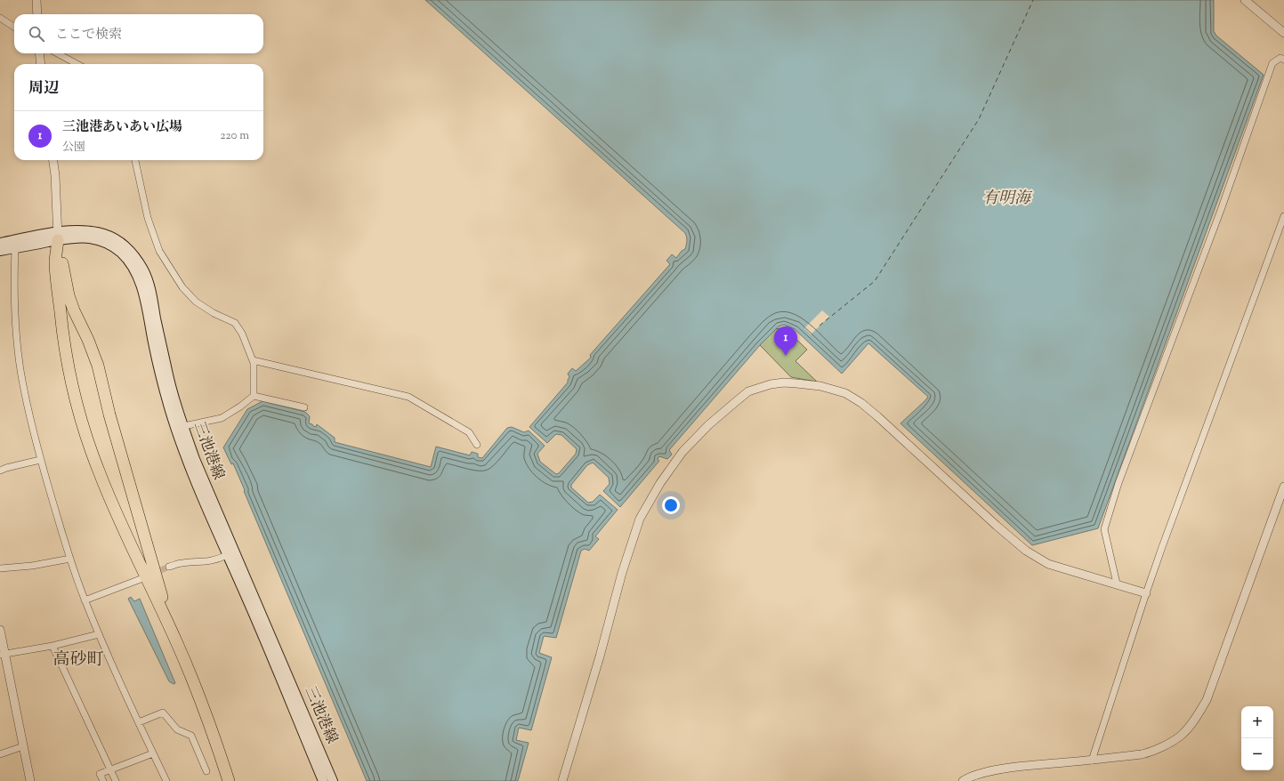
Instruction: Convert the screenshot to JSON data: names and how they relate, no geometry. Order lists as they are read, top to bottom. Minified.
{"streets":{"main road":["三池港線"]},"districts":["高砂町"],"water":["有明海"],"page":{"search":"ここで検索","heading":"周辺","list":[{"mark":"1","name":"三池港あいあい広場","note":"公園","value":"220 m"}],"pins":"1","map_buttons":["+","−"]}}
